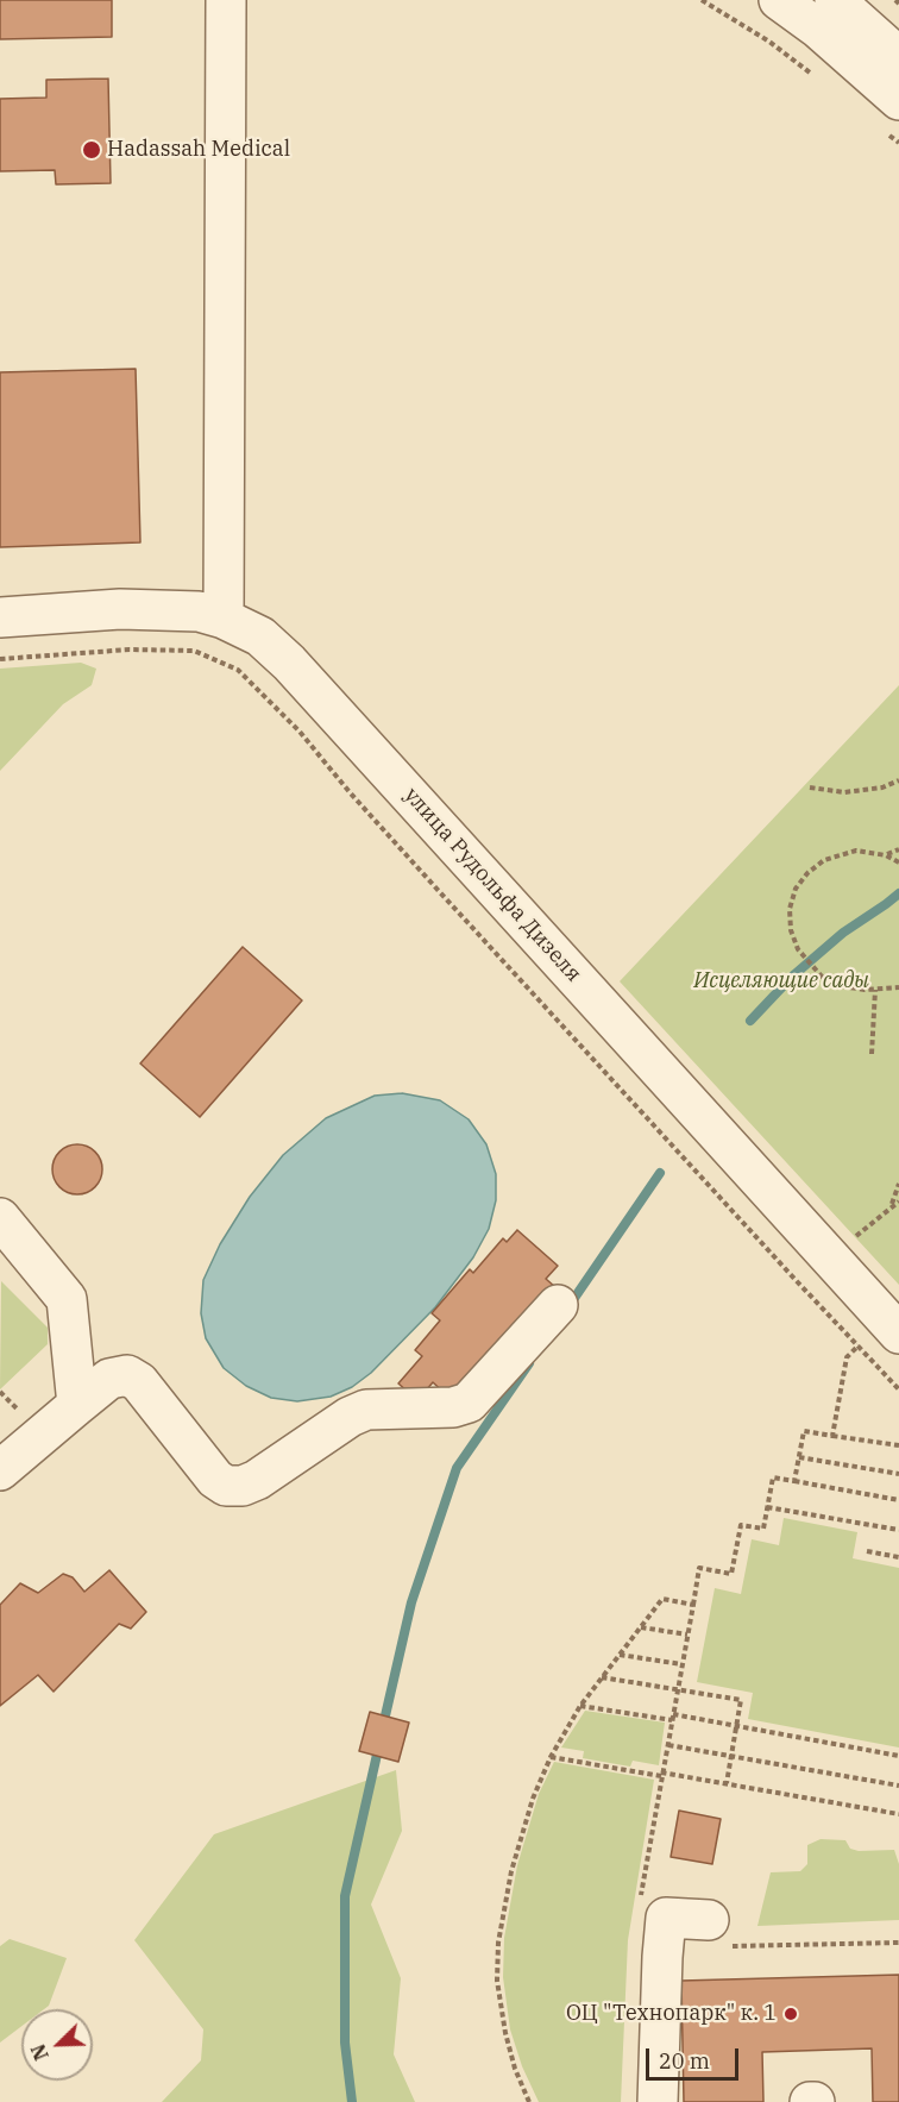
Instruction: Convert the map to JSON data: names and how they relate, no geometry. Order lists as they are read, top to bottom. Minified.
{"streets":{"street":["улица Рудольфа Дизеля"]},"parks":["Исцеляющие сады"],"places":["Hadassah Medical","ОЦ \"Технопарк\" к. 1"],"scale_bar":"20 m","north":"bottom left"}
